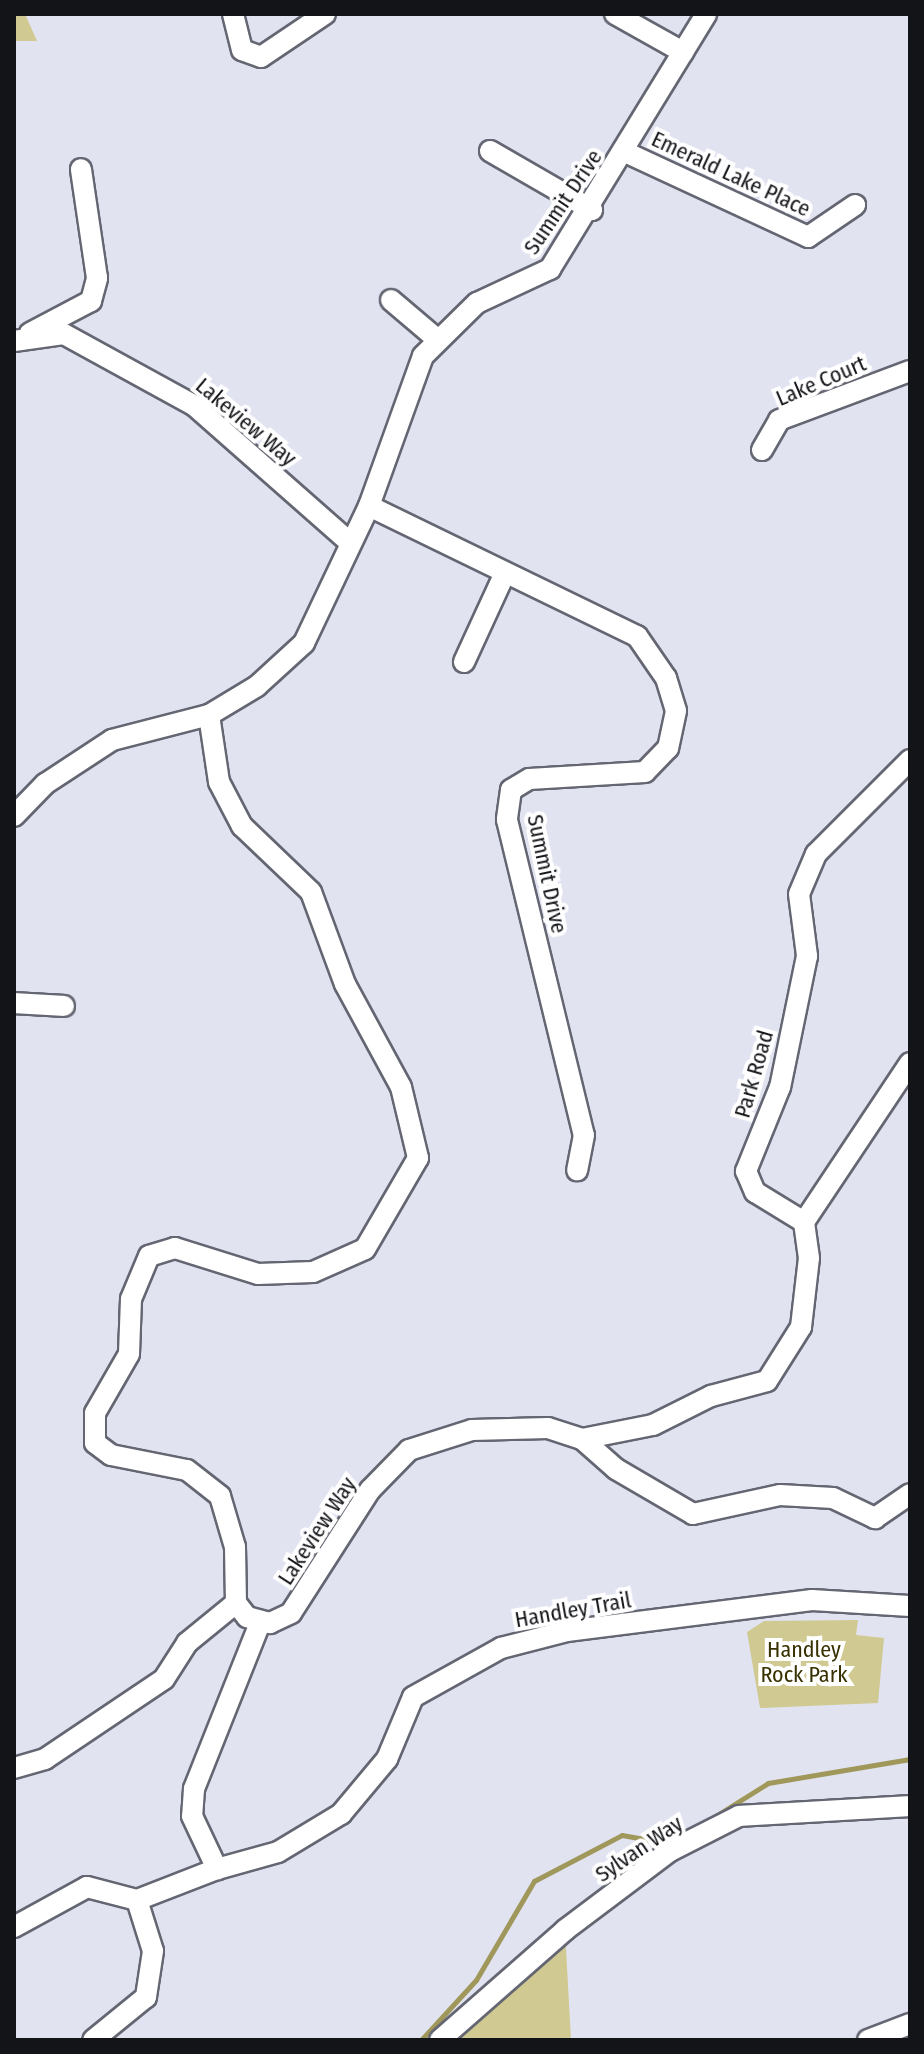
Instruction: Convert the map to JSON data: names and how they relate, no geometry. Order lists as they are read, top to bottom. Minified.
{"streets":{"street":["Emerald Lake Place","Summit Drive","Lake Court","Lakeview Way","Park Road","Handley Trail","Sylvan Way"]},"crossings":[["Emerald Lake Place","Summit Drive"],["Summit Drive","Lakeview Way"]],"parks":["Handley Rock Park"]}
